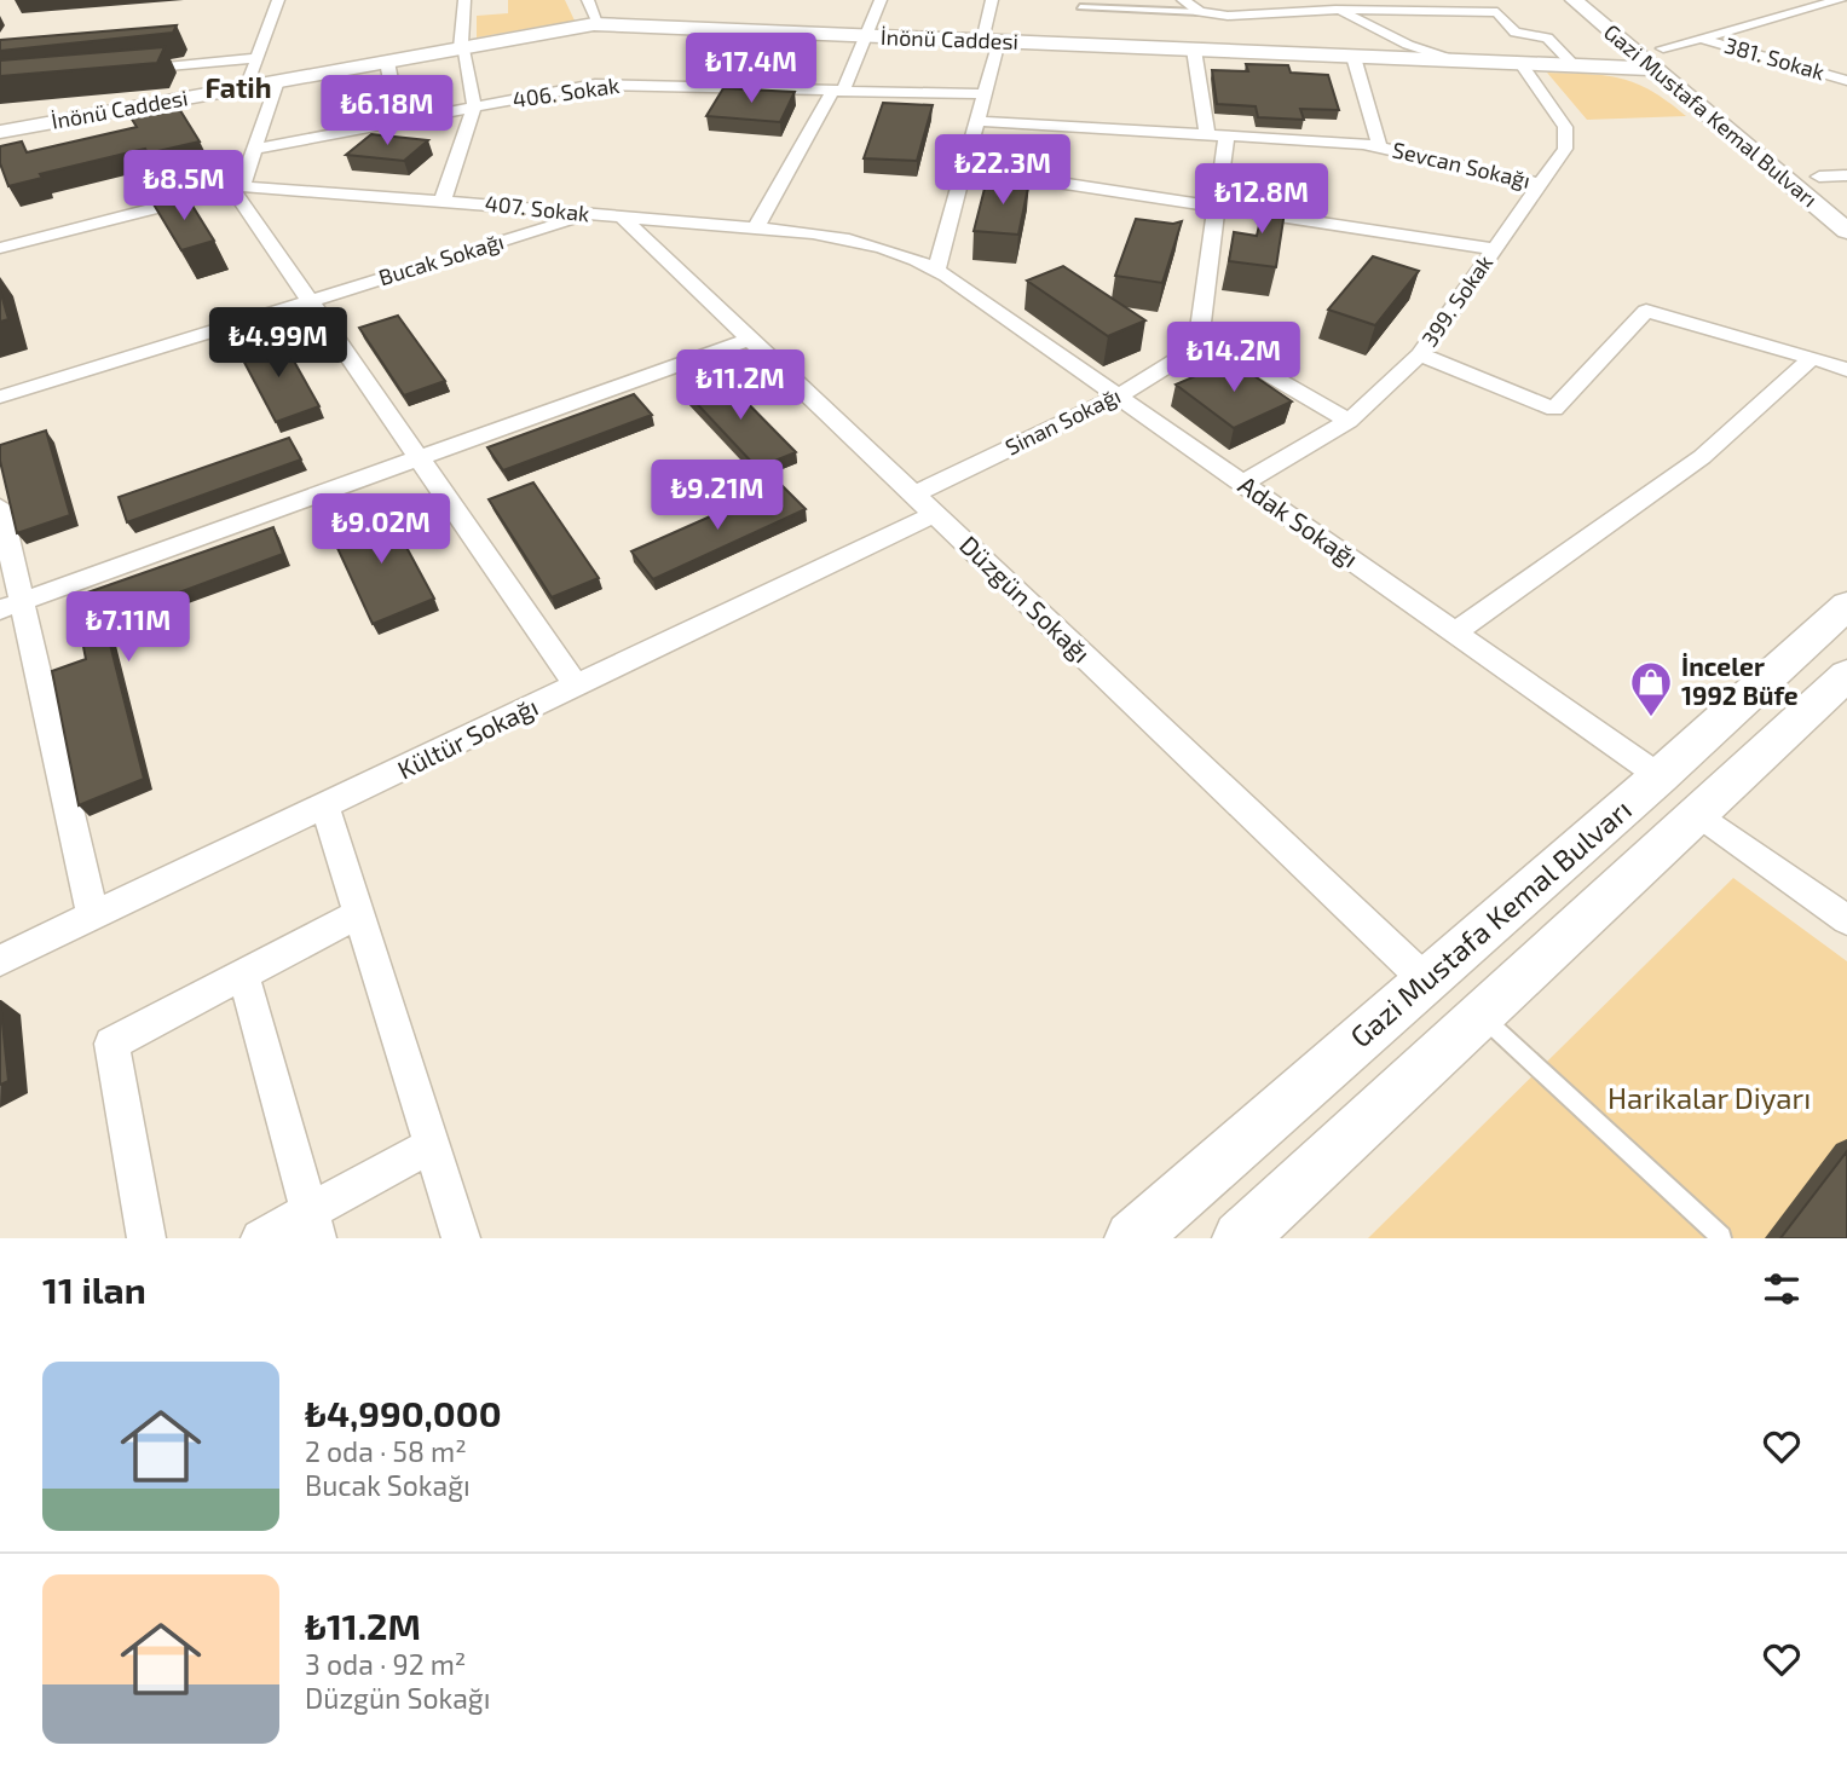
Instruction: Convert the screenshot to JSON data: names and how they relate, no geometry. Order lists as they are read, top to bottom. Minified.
{"streets":{"main road":["İnönü Caddesi","Gazi Mustafa Kemal Bulvarı"],"street":["381. Sokak","406. Sokak","Sevcan Sokağı","407. Sokak","Bucak Sokağı","399. Sokak","Sinan Sokağı","Adak Sokağı","Düzgün Sokağı","Kültür Sokağı"]},"crossings":[["İnönü Caddesi","Gazi Mustafa Kemal Bulvarı"],["İnönü Caddesi","399. Sokak"],["Gazi Mustafa Kemal Bulvarı","Adak Sokağı"],["Gazi Mustafa Kemal Bulvarı","Düzgün Sokağı"],["Sevcan Sokağı","399. Sokak"],["407. Sokak","Bucak Sokağı"],["407. Sokak","Adak Sokağı"],["407. Sokak","Düzgün Sokağı"],["399. Sokak","Adak Sokağı"],["Sinan Sokağı","Adak Sokağı"],["Sinan Sokağı","Düzgün Sokağı"],["Düzgün Sokağı","Kültür Sokağı"]],"districts":["Fatih"],"parks":["Harikalar Diyarı"],"places":{"shop":["İnceler 1992 Büfe"]},"page":{"price":["₺17.4M","₺6.18M","₺22.3M","₺8.5M","₺12.8M","₺4.99M","₺14.2M","₺11.2M","₺9.21M","₺9.02M","₺7.11M"],"heading":"11 ilan","list":[{"name":"₺4,990,000","note":"2 oda · 58 m² · Bucak Sokağı"},{"name":"₺11.2M","note":"3 oda · 92 m² · Düzgün Sokağı"}]}}
